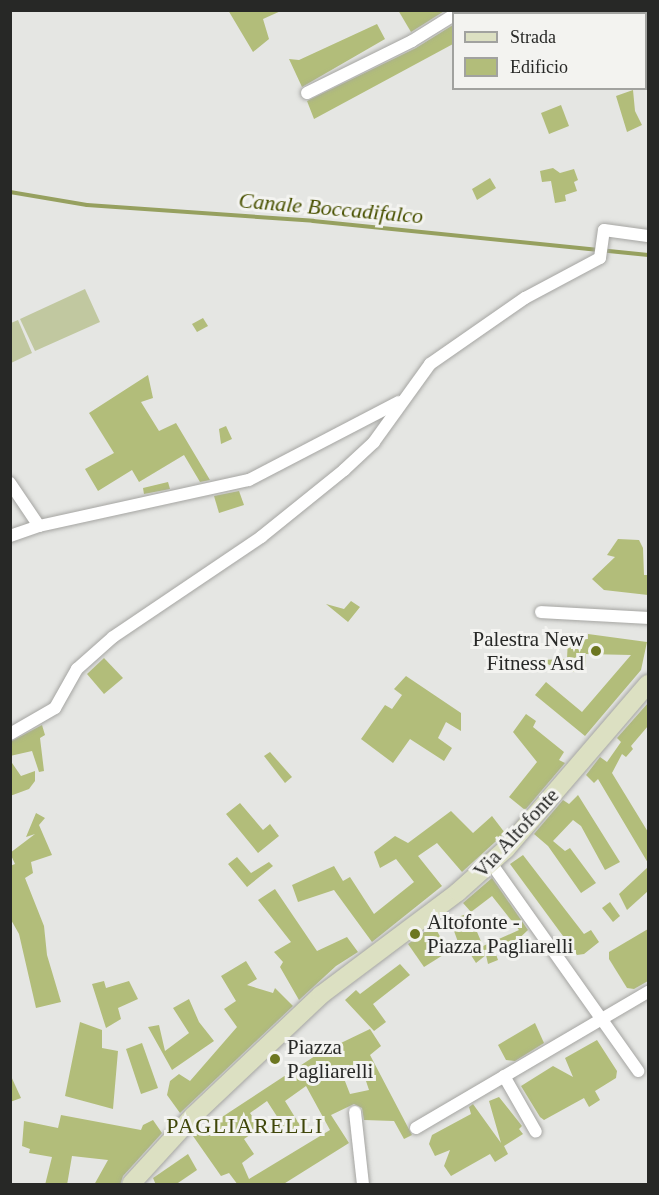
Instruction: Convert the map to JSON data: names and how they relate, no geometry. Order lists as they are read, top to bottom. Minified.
{"streets":{"street":["Via Altofonte"]},"districts":["PAGLIARELLI"],"water":["Canale Boccadifalco"],"places":["Palestra New Fitness Asd","Altofonte - Piazza Pagliarelli","Piazza Pagliarelli"],"legend":["Strada","Edificio"]}
